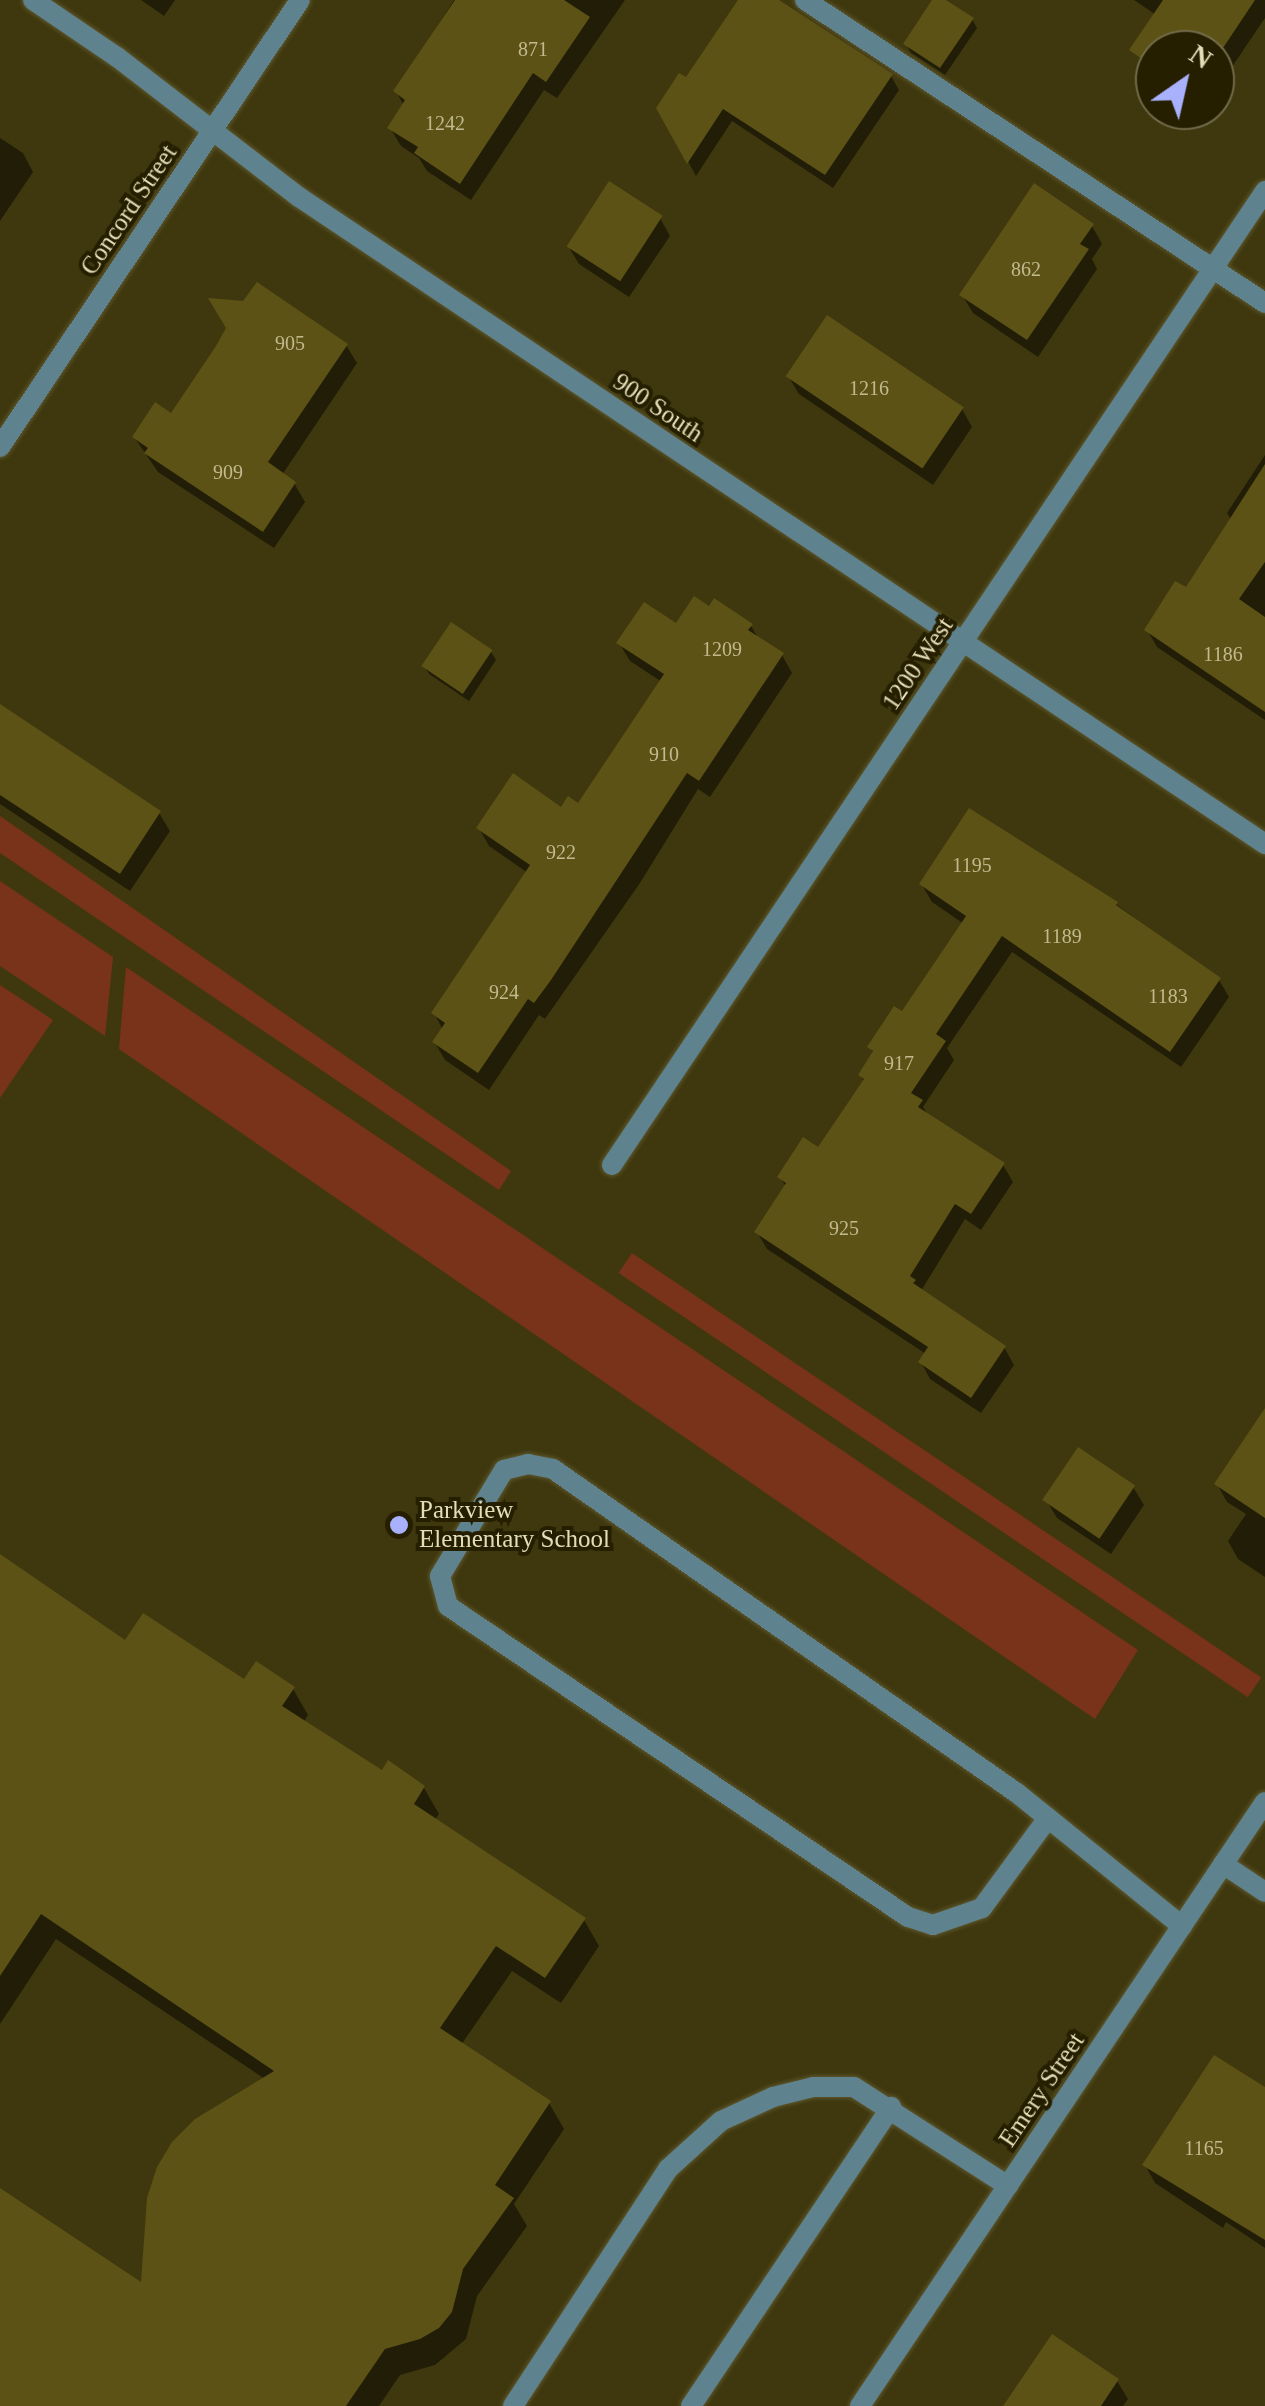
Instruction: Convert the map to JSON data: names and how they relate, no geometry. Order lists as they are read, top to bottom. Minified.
{"streets":{"street":["Concord Street","900 South","1200 West","Emery Street"]},"crossings":[["Concord Street","900 South"],["900 South","1200 West"]],"places":["Parkview Elementary School"],"house_numbers":["871","1242","862","905","1216","909","1209","1186","910","922","1195","1189","924","1183","917","925","1165"],"north":"top right"}
